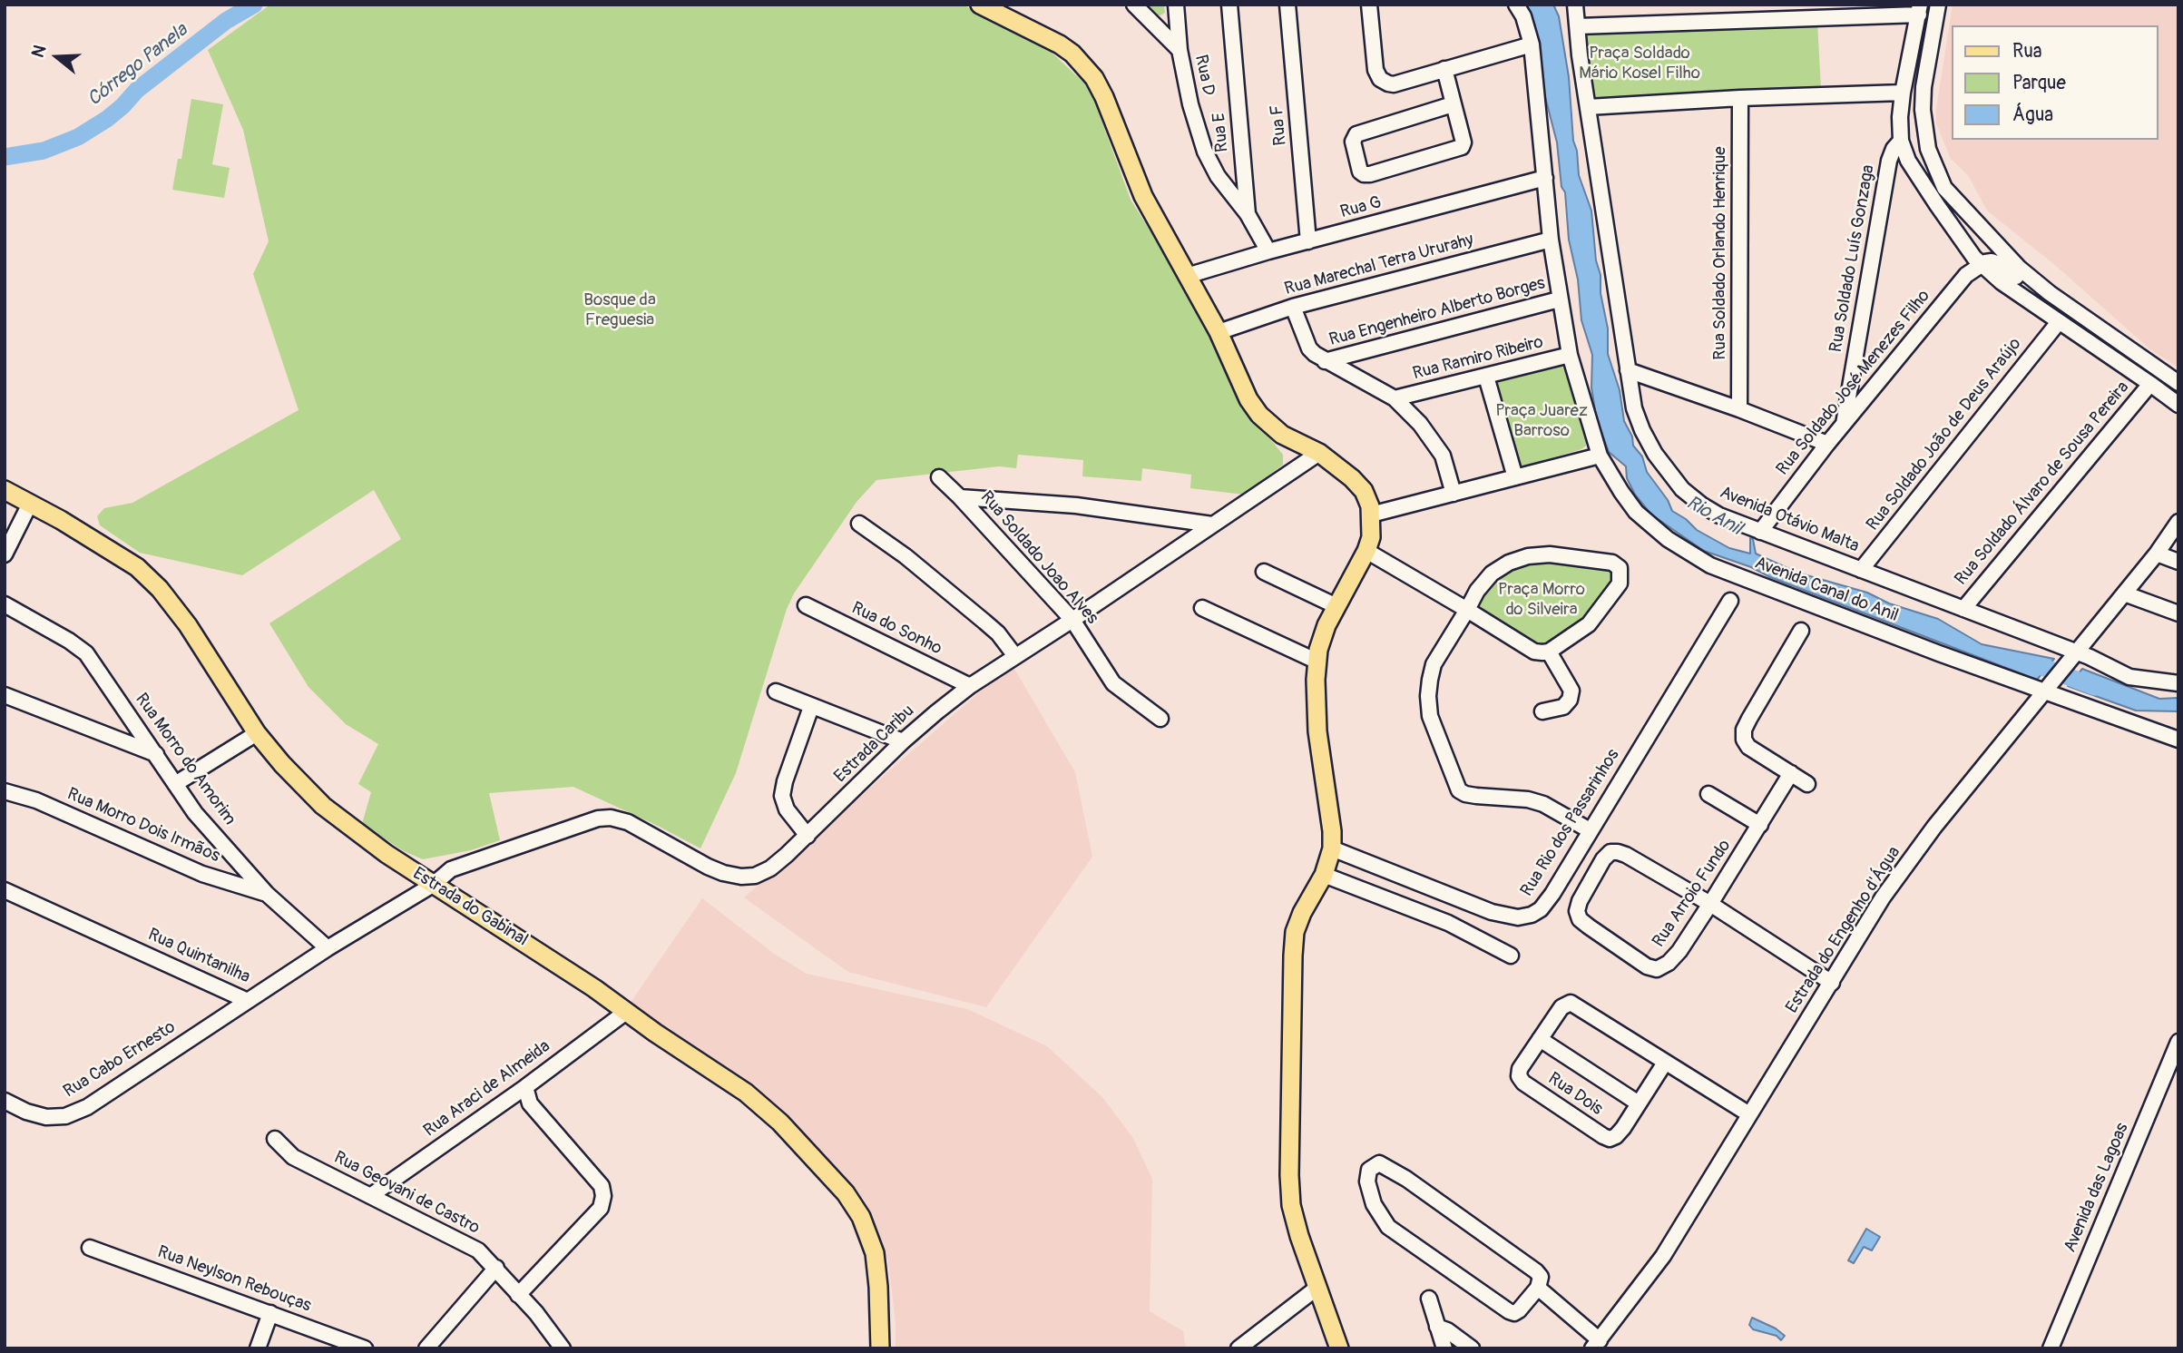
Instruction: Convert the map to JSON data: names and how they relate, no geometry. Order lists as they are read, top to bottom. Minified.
{"streets":{"main road":["Estrada do Gabinal"],"street":["Rua D","Rua F","Rua E","Rua G","Rua Soldado Orlando Henrique","Rua Soldado Luís Gonzaga","Rua Marechal Terra Ururahy","Rua Engenheiro Alberto Borges","Rua Ramiro Ribeiro","Rua Soldado José Menezes Filho","Rua Soldado João de Deus Araújo","Rua Soldado Álvaro de Sousa Pereira","Avenida Otávio Malta","Rua Soldado Joao Alves","Avenida Canal do Anil","Rua do Sonho","Estrada Caribu","Rua Morro do Amorim","Rua Rio dos Passarinhos","Rua Morro Dois Irmãos","Rua Arroio Fundo","Estrada do Engenho d'Água","Rua Quintanilha","Rua Cabo Ernesto","Rua Araci de Almeida","Rua Dois","Avenida das Lagoas","Rua Geovani de Castro","Rua Neylson Rebouças"]},"crossings":[["Rua D","Rua E"],["Rua F","Rua G"],["Rua E","Rua G"],["Rua G","Avenida Canal do Anil"],["Rua Soldado Luís Gonzaga","Rua Soldado José Menezes Filho"],["Rua Marechal Terra Ururahy","Avenida Canal do Anil"],["Rua Engenheiro Alberto Borges","Avenida Canal do Anil"],["Rua Ramiro Ribeiro","Avenida Canal do Anil"],["Rua Soldado José Menezes Filho","Avenida Otávio Malta"],["Rua Soldado João de Deus Araújo","Avenida Otávio Malta"],["Rua Soldado Álvaro de Sousa Pereira","Avenida Otávio Malta"],["Avenida Otávio Malta","Estrada do Engenho d'Água"],["Rua Soldado Joao Alves","Estrada Caribu"],["Avenida Canal do Anil","Estrada do Engenho d'Água"],["Rua do Sonho","Estrada Caribu"],["Estrada Caribu","Estrada do Gabinal"],["Estrada Caribu","Rua Quintanilha"],["Rua Morro do Amorim","Rua Morro Dois Irmãos"],["Rua Morro do Amorim","Rua Quintanilha"],["Estrada do Gabinal","Rua Quintanilha"],["Estrada do Gabinal","Rua Araci de Almeida"],["Estrada do Engenho d'Água","Rua Dois"],["Rua Quintanilha","Rua Cabo Ernesto"],["Rua Araci de Almeida","Rua Geovani de Castro"]],"water":["Córrego Panela","Rio Anil"],"parks":["Praça Soldado Mário Kosel Filho","Bosque da Freguesia","Praça Juarez Barroso","Praça Morro do Silveira"],"legend":["Rua","Parque","Água"],"north":"left"}
